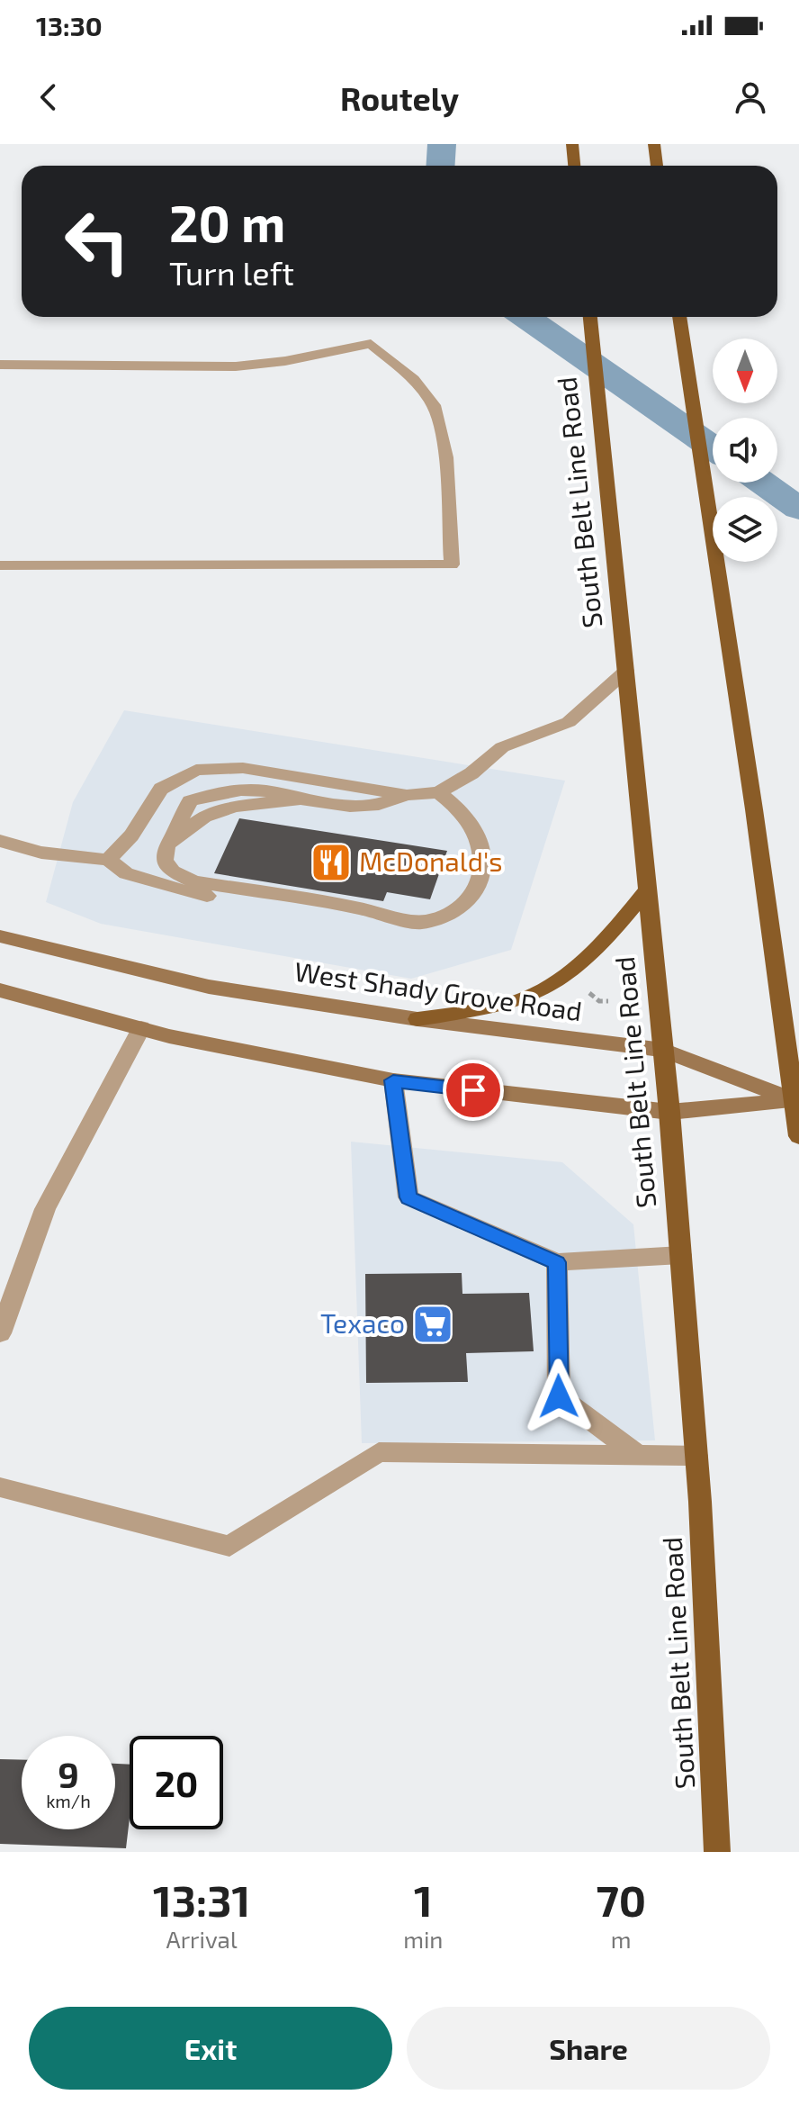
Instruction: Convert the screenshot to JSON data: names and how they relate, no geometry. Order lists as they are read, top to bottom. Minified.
{"streets":{"main road":["South Belt Line Road","West Shady Grove Road"]},"crossings":[["South Belt Line Road","West Shady Grove Road"]],"places":{"restaurant":["McDonald's"],"supermarket":["Texaco"]},"north":"bottom","page":{"status":"13:30","header":"Routely","turn":["20 m","Turn left"],"speed":"9 km/h","limit":"20","eta":["13:31","Arrival","1","min","70","m"],"buttons":["Exit","Share"]}}
